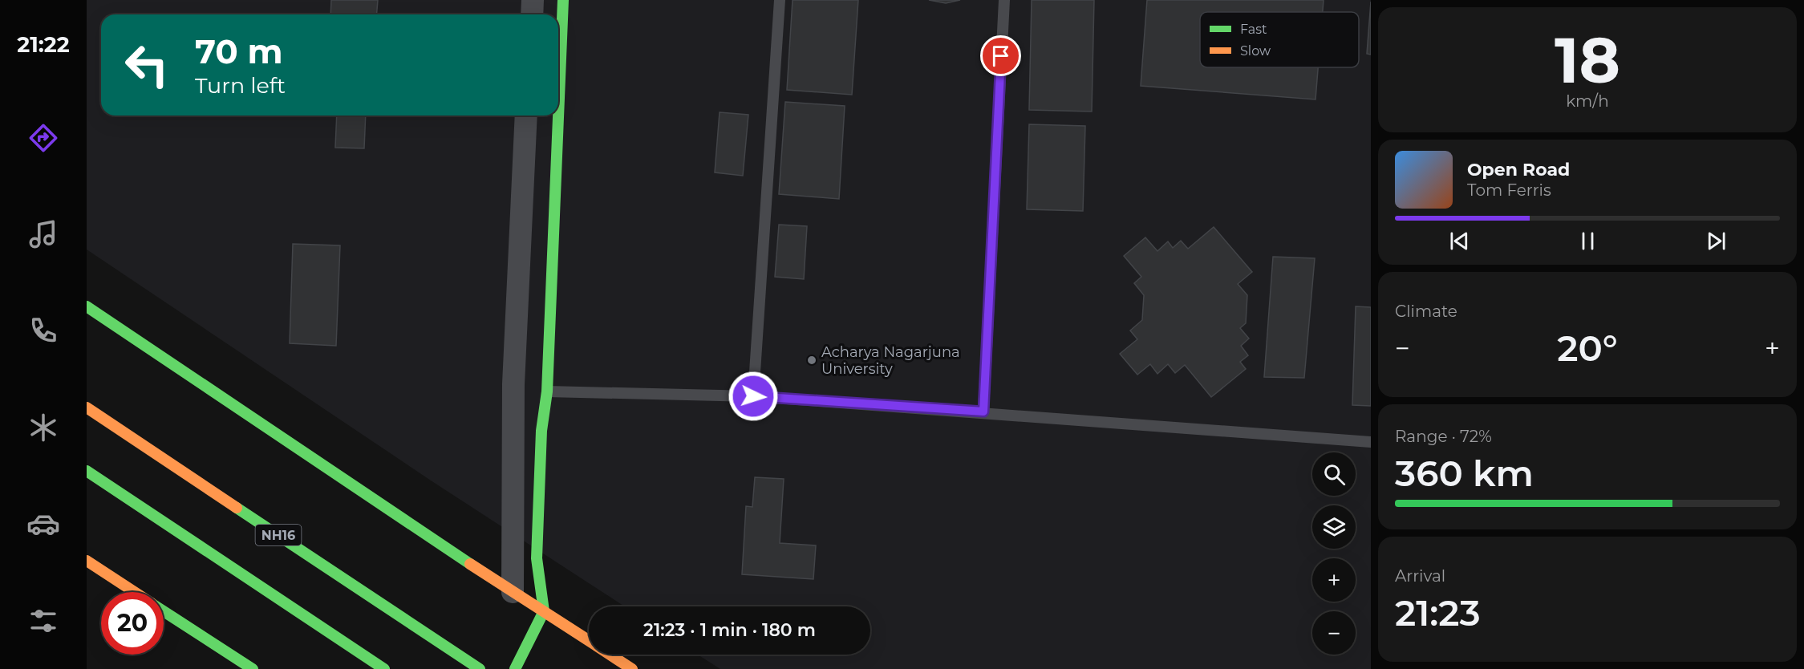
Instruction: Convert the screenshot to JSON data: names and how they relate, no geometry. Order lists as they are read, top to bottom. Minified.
{"streets":{"main road":["NH16"]},"places":["Acharya Nagarjuna University"],"legend":["Fast","Slow"],"page":{"tabs":"21:22","tile":[["18","km/h"],"Climate",["Range · 72%","360 km"],["Arrival","21:23"]],"turn":["70 m","Turn left"],"song":["Open Road","Tom Ferris"],"heat":["−","20°","+"],"map_buttons":["+","−"],"limit":"20","trip":"21:23 · 1 min · 180 m"}}
